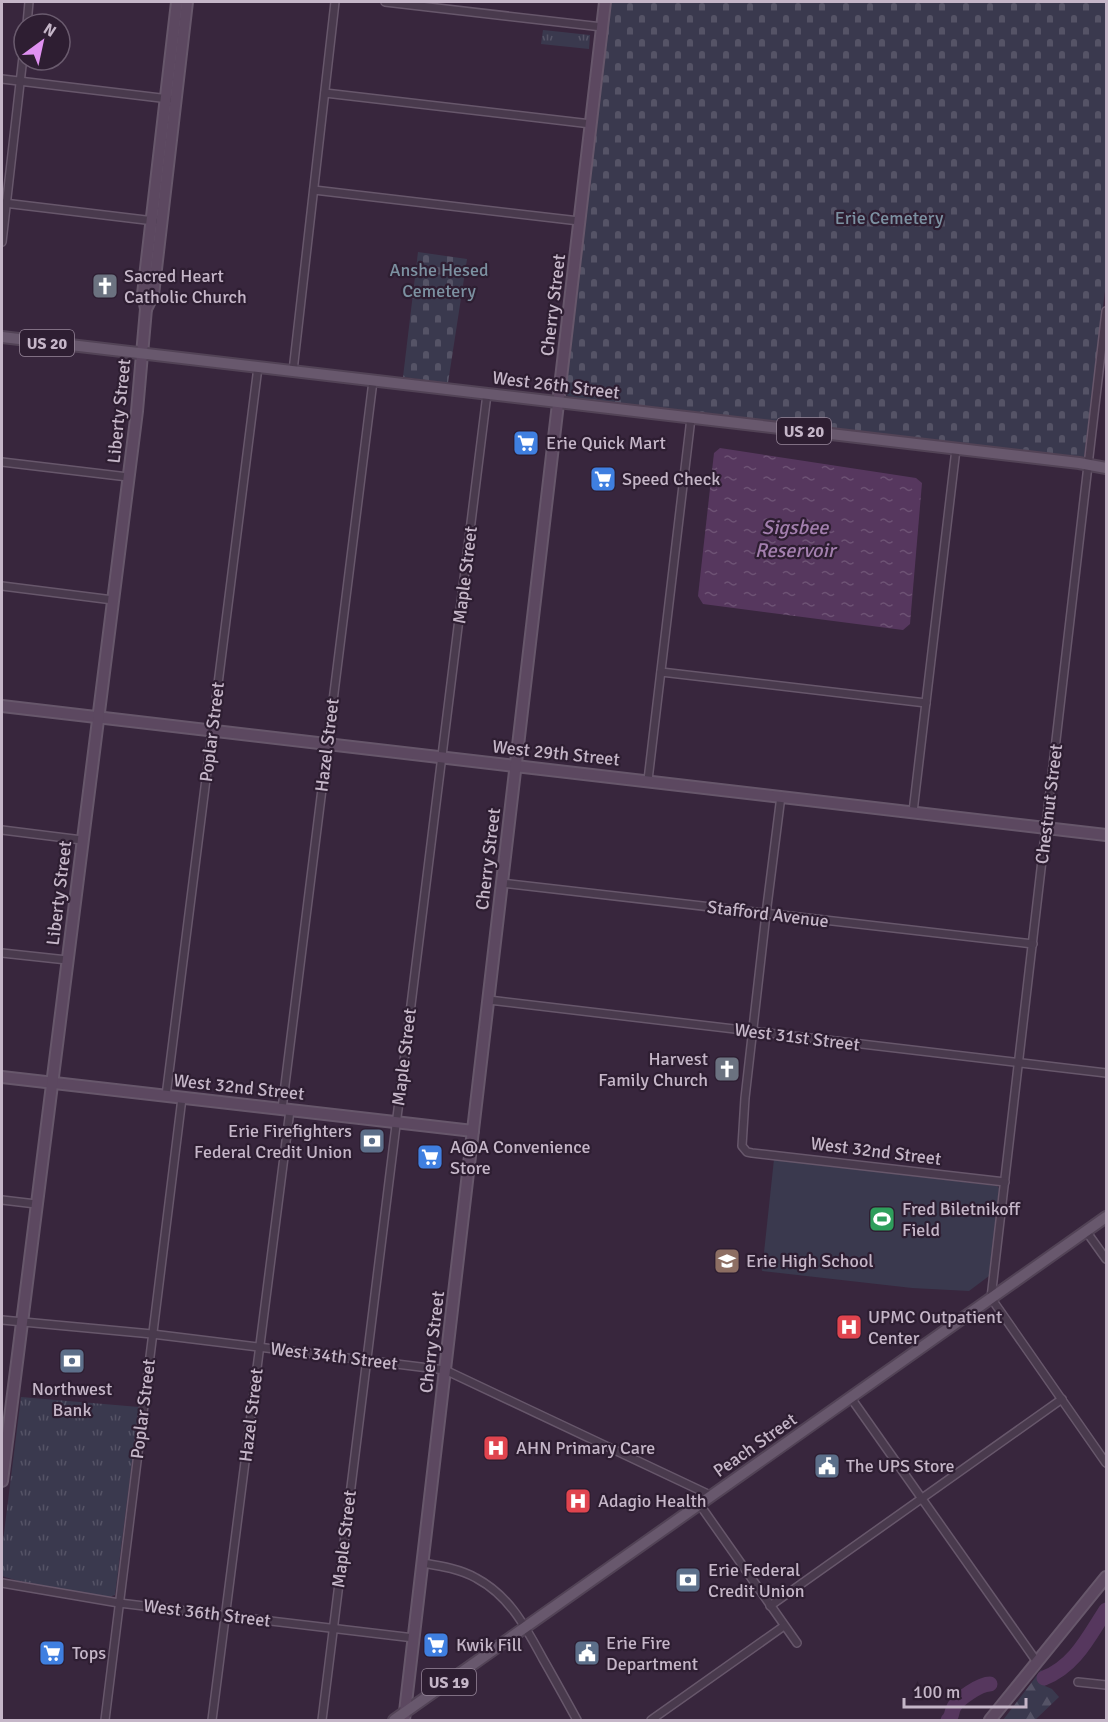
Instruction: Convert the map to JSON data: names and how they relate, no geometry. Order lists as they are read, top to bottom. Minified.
{"streets":{"main road":["US 20","West 26th Street","Peach Street","US 19"],"street":["Cherry Street","Liberty Street","Maple Street","Poplar Street","Hazel Street","West 29th Street","Chestnut Street","Stafford Avenue","West 31st Street","West 32nd Street","West 34th Street","West 36th Street"]},"crossings":[["Cherry Street","West 26th Street"],["Cherry Street","West 29th Street"],["Cherry Street","Stafford Avenue"],["Cherry Street","West 31st Street"],["Cherry Street","West 32nd Street"],["Cherry Street","West 34th Street"],["Cherry Street","Peach Street"],["Cherry Street","West 36th Street"],["West 26th Street","Liberty Street"],["West 26th Street","Maple Street"],["West 26th Street","Poplar Street"],["West 26th Street","Hazel Street"],["West 26th Street","Chestnut Street"],["Liberty Street","West 29th Street"],["Liberty Street","West 32nd Street"],["Liberty Street","West 34th Street"],["Maple Street","West 29th Street"],["Maple Street","West 32nd Street"],["Maple Street","West 34th Street"],["Maple Street","West 36th Street"],["Poplar Street","West 29th Street"],["Poplar Street","West 32nd Street"],["Poplar Street","West 34th Street"],["Poplar Street","West 36th Street"],["Hazel Street","West 29th Street"],["Hazel Street","West 32nd Street"],["Hazel Street","West 34th Street"],["Hazel Street","West 36th Street"],["West 29th Street","Chestnut Street"],["Chestnut Street","Stafford Avenue"],["Chestnut Street","West 31st Street"],["Chestnut Street","West 32nd Street"],["Chestnut Street","Peach Street"],["West 31st Street","West 32nd Street"],["West 34th Street","Peach Street"]],"water":["Sigsbee Reservoir"],"parks":["Erie Cemetery","Anshe Hesed Cemetery"],"places":{"church":["Sacred Heart Catholic Church","Harvest Family Church"],"supermarket":["Erie Quick Mart","Speed Check","A@A Convenience Store","Kwik Fill","Tops"],"bank":["Erie Firefighters Federal Credit Union","Northwest Bank","Erie Federal Credit Union"],"sports":["Fred Biletnikoff Field"],"school or university":["Erie High School"],"hospital":["UPMC Outpatient Center","AHN Primary Care","Adagio Health"],"public building":["The UPS Store","Erie Fire Department"]},"scale_bar":"100 m","north":"top right"}
